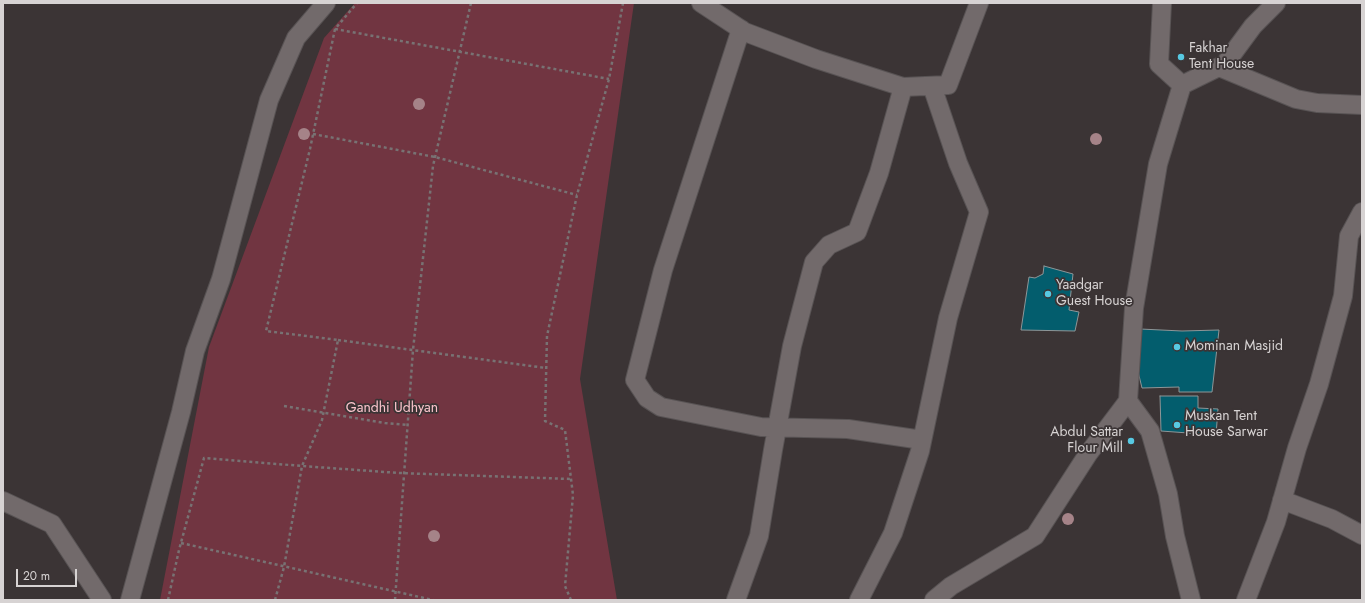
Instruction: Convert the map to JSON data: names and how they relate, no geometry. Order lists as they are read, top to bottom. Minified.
{"parks":["Gandhi Udhyan"],"places":["Fakhar Tent House","Yaadgar Guest House","Mominan Masjid","Muskan Tent House Sarwar","Abdul Sattar Flour Mill"],"scale_bar":"20 m"}
